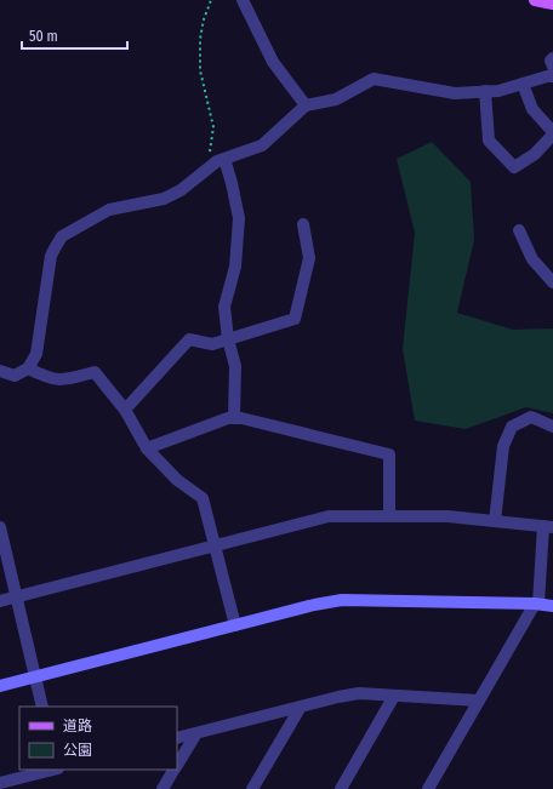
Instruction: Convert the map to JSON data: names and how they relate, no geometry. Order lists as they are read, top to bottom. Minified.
{"legend":["道路","公園"],"scale_bar":"50 m"}
